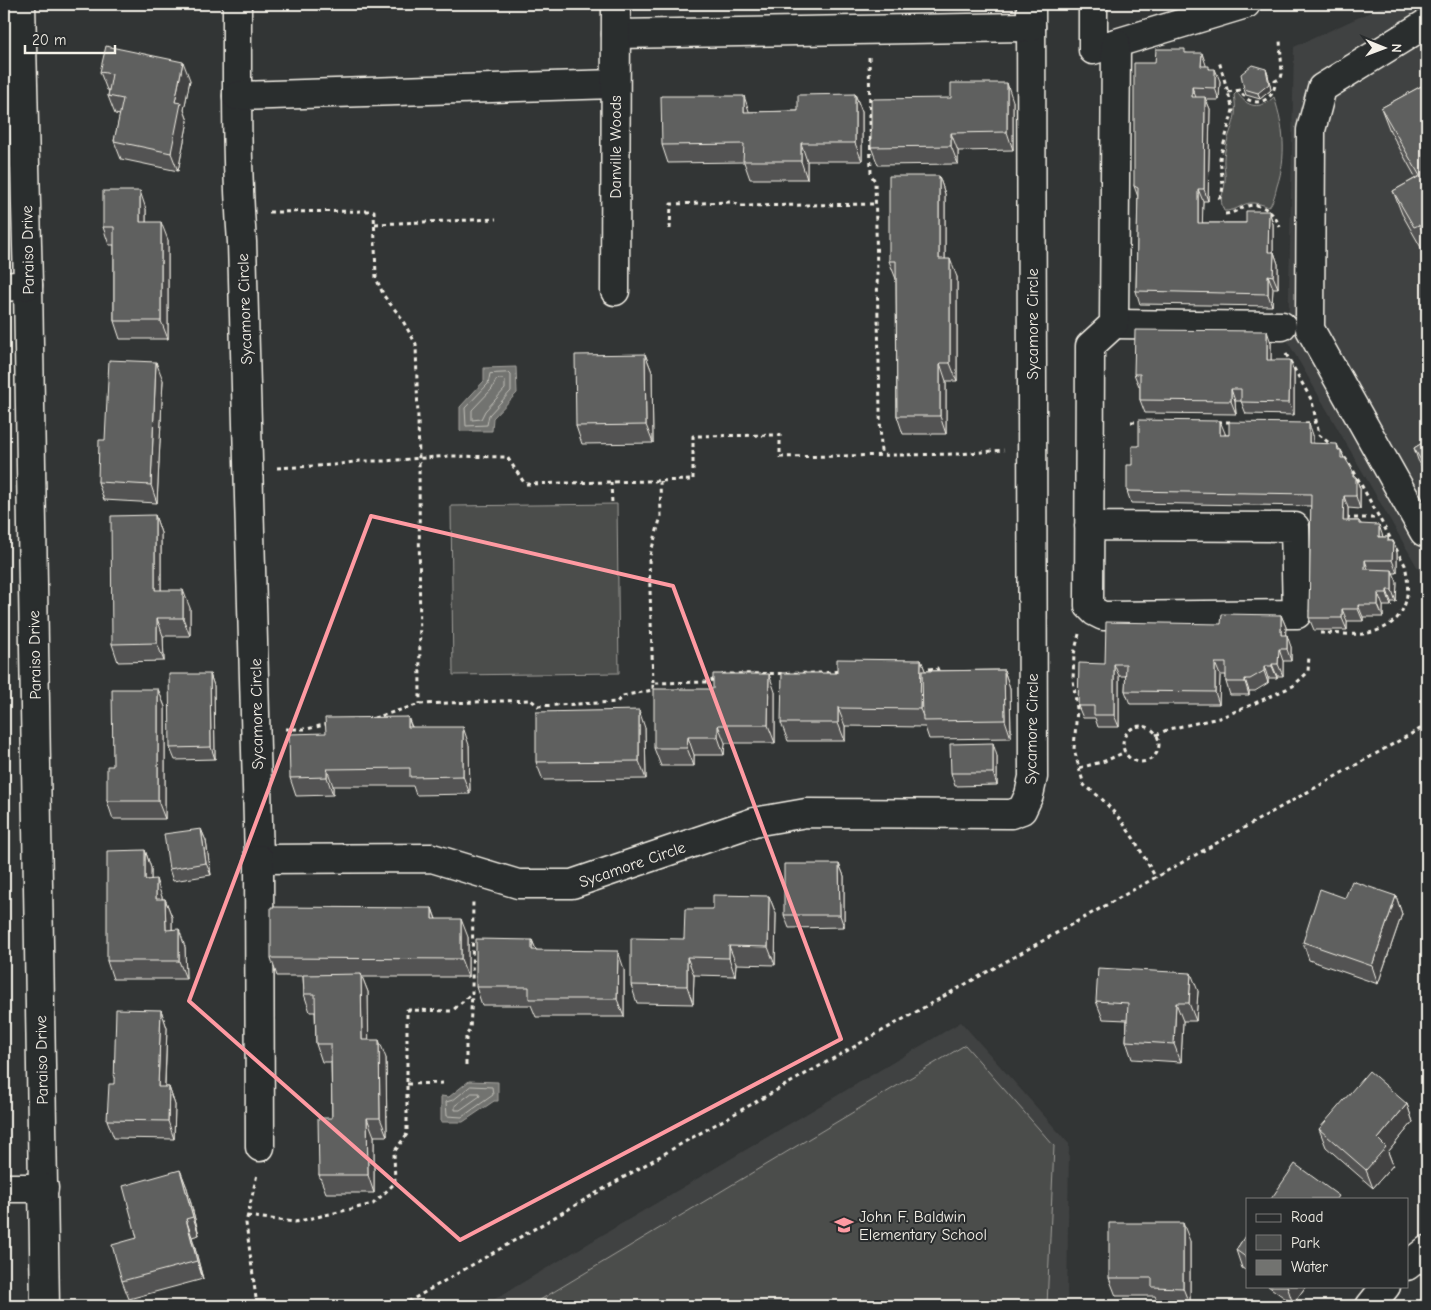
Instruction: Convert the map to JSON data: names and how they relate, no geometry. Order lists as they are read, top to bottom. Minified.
{"streets":{"street":["Danville Woods","Paraiso Drive","Sycamore Circle"]},"places":{"school or university":["John F. Baldwin Elementary School"]},"legend":["Road","Park","Water"],"scale_bar":"20 m","north":"right"}
